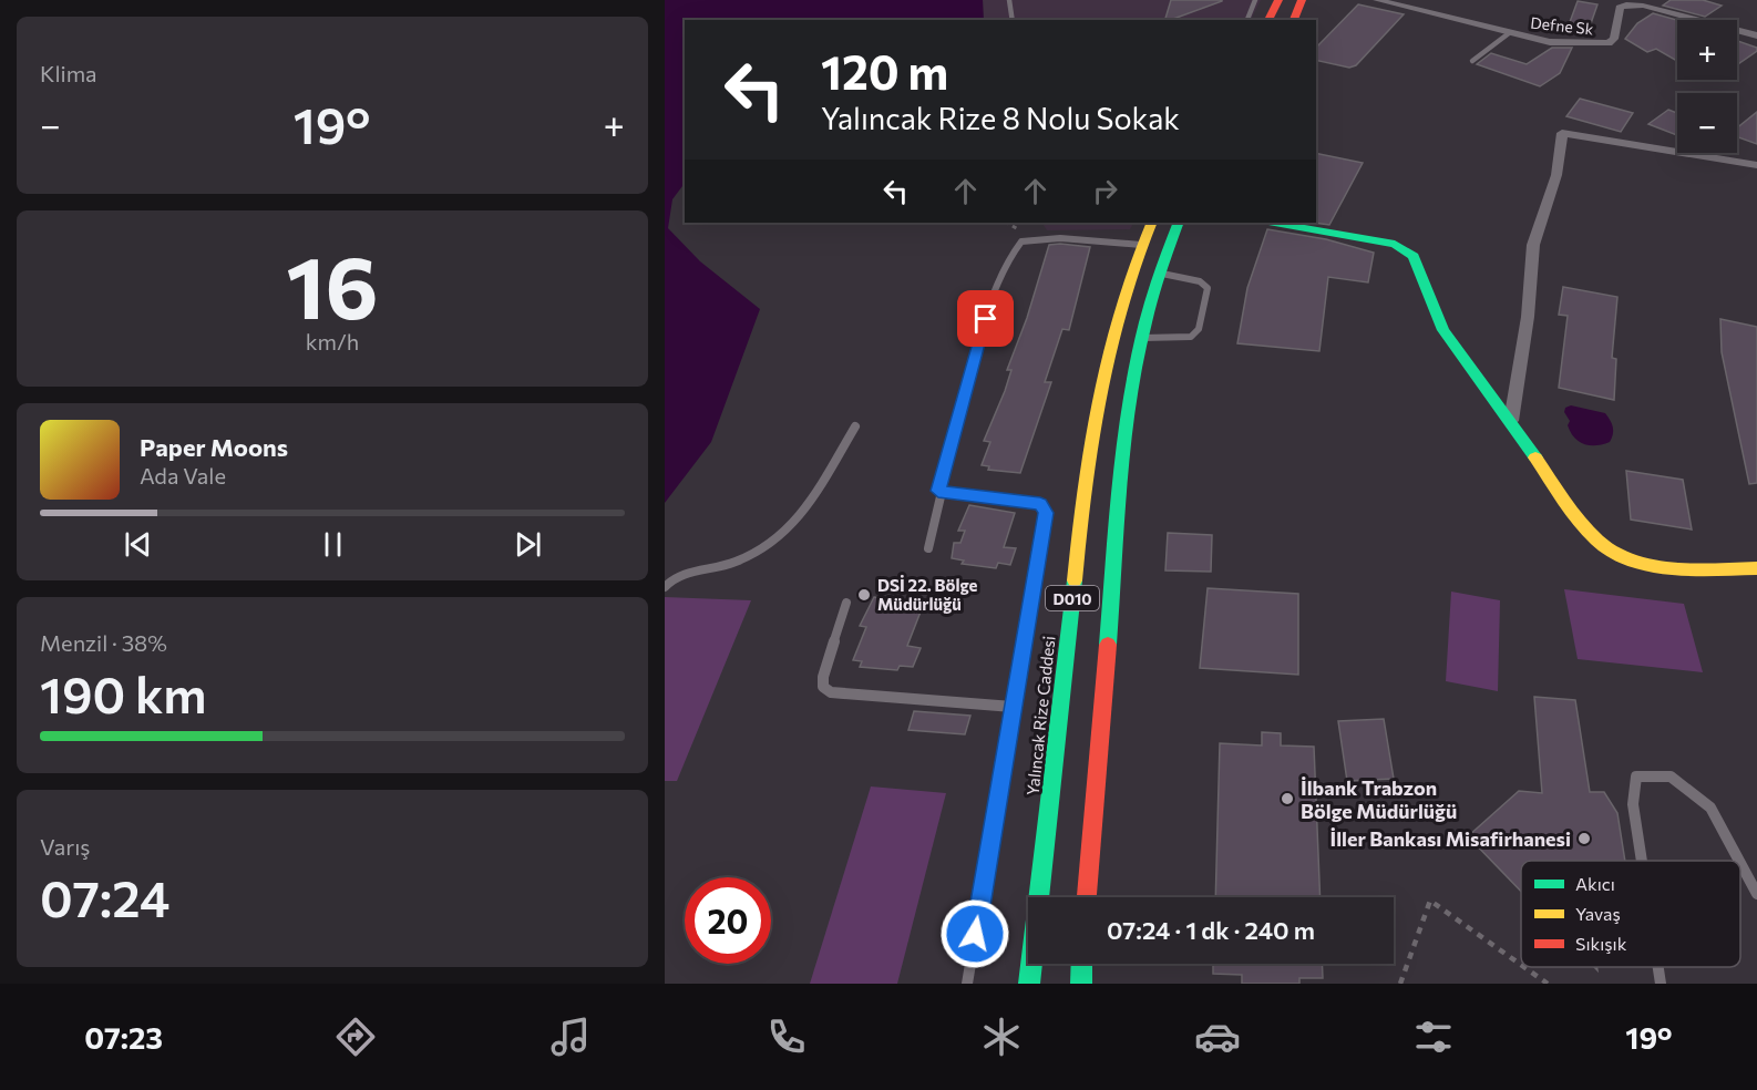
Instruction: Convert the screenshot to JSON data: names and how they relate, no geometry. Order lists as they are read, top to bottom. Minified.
{"streets":{"main road":["D010","Yalıncak Rize Caddesi"],"street":["Defne Sk"]},"places":["DSİ 22. Bölge Müdürlüğü","İlbank Trabzon Bölge Müdürlüğü","İller Bankası Misafirhanesi"],"legend":["Akıcı","Yavaş","Sıkışık"],"page":{"tile":["Klima",["16","km/h"],["Menzil · 38%","190 km"],["Varış","07:24"]],"map_buttons":["+","−"],"turn":["120 m","Yalıncak Rize 8 Nolu Sokak"],"heat":["−","19°","+"],"song":["Paper Moons","Ada Vale"],"limit":"20","trip":"07:24 · 1 dk · 240 m","tabs":["07:23","19°"]}}
